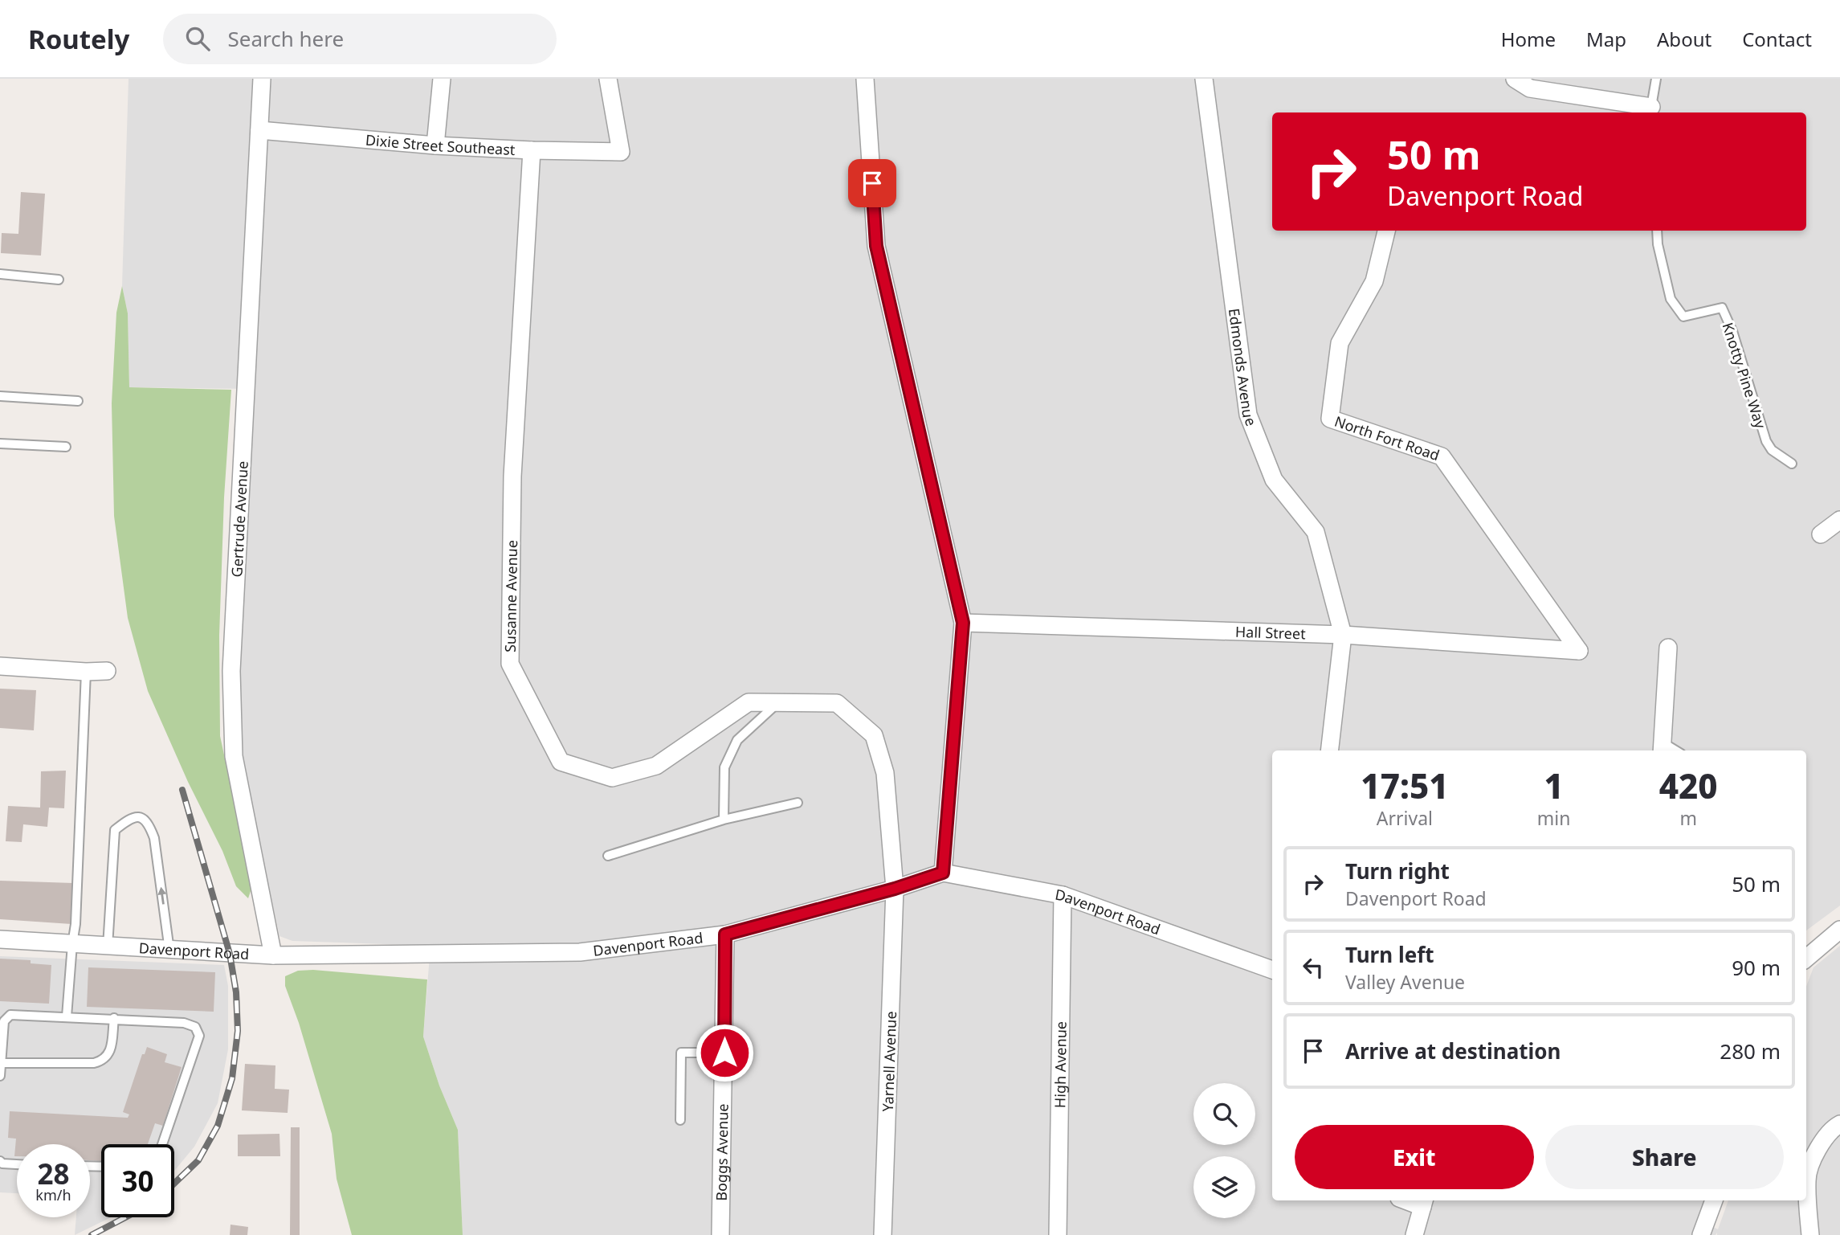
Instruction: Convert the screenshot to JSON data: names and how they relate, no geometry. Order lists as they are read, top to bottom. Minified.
{"streets":{"street":["Dixie Street Southeast","Edmonds Avenue","North Fort Road","Gertrude Avenue","Susanne Avenue","Hall Street","Davenport Road","Yarnell Avenue","High Avenue","Boggs Avenue"],"lane":["Knotty Pine Way"]},"crossings":[["Dixie Street Southeast","Gertrude Avenue"],["Dixie Street Southeast","Susanne Avenue"],["Edmonds Avenue","Hall Street"],["North Fort Road","Hall Street"],["Gertrude Avenue","Davenport Road"],["Susanne Avenue","Davenport Road"],["Susanne Avenue","Yarnell Avenue"],["Davenport Road","Yarnell Avenue"],["Davenport Road","High Avenue"],["Davenport Road","Boggs Avenue"]],"page":{"header":"Routely","search":"Search here","nav":["Home","Map","About","Contact"],"turn":["50 m","Davenport Road"],"eta":["17:51","Arrival","1","min","420","m"],"list":[{"name":"Turn right","note":"Davenport Road","value":"50 m"},{"name":"Turn left","note":"Valley Avenue","value":"90 m"},{"name":"Arrive at destination","value":"280 m"}],"buttons":["Exit","Share"],"speed":"28 km/h","limit":"30"}}
